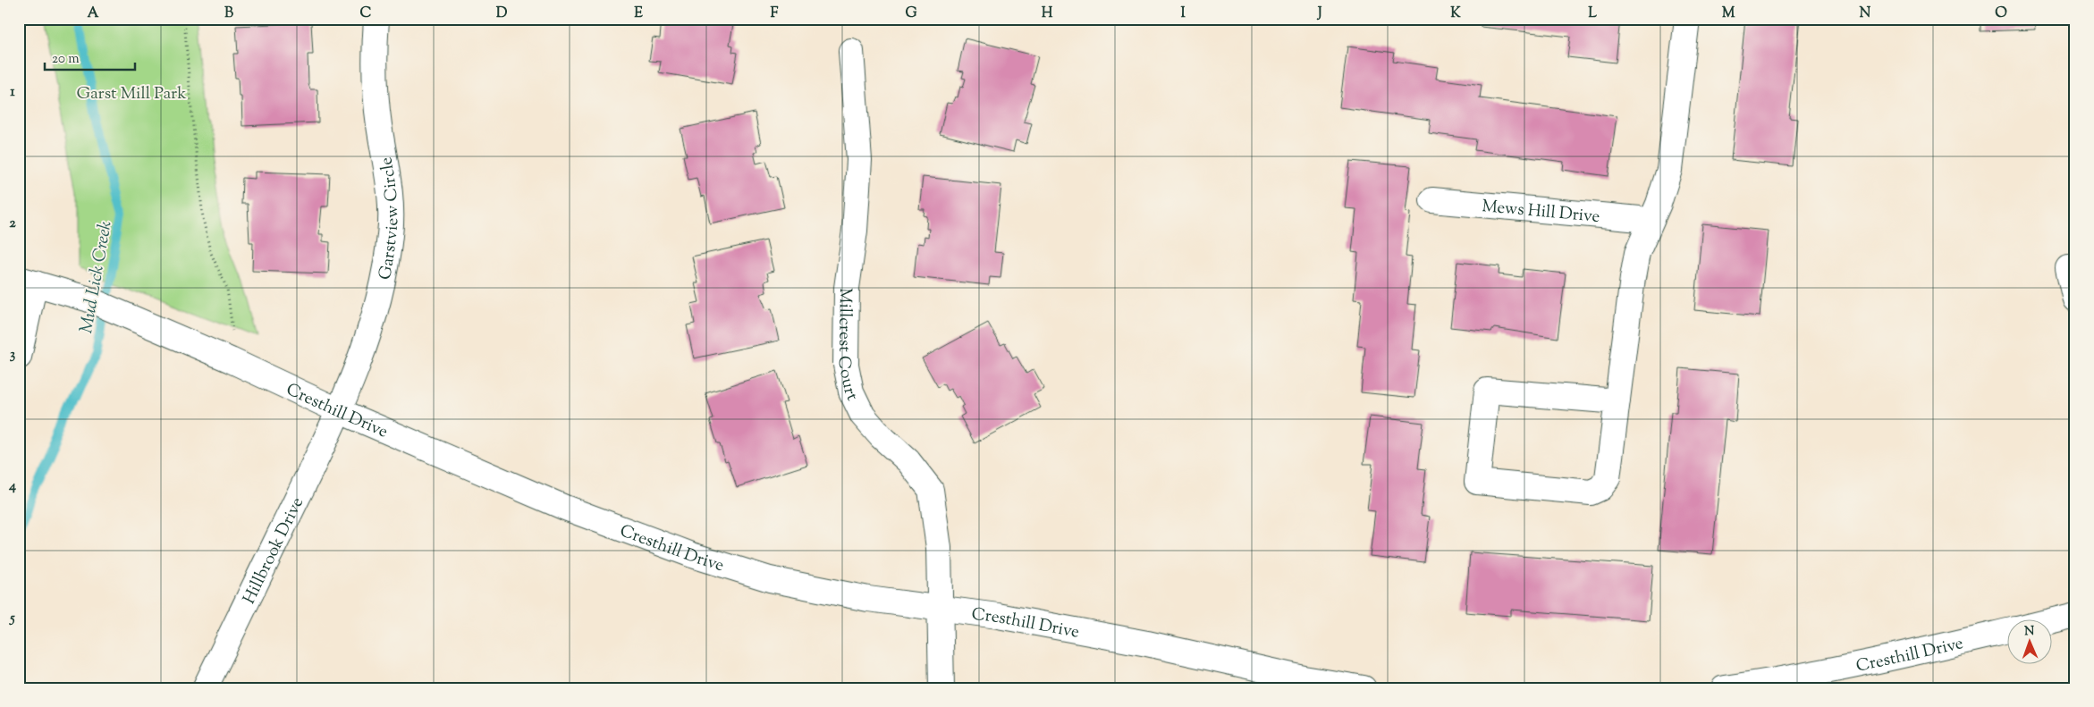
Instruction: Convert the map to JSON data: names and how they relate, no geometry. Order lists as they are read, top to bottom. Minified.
{"streets":{"street":["Mews Hill Drive","Garstview Circle","Millcrest Court","Cresthill Drive","Hillbrook Drive"]},"crossings":[["Garstview Circle","Cresthill Drive"],["Garstview Circle","Hillbrook Drive"],["Millcrest Court","Cresthill Drive"],["Cresthill Drive","Hillbrook Drive"]],"water":["Mud Lick Creek"],"parks":["Garst Mill Park"],"scale_bar":"20 m","north":"top","grid":{"columns":["A","B","C","D","E","F","G","H","I","J","K","L","M","N","O"],"rows":["1","2","3","4","5"]}}
